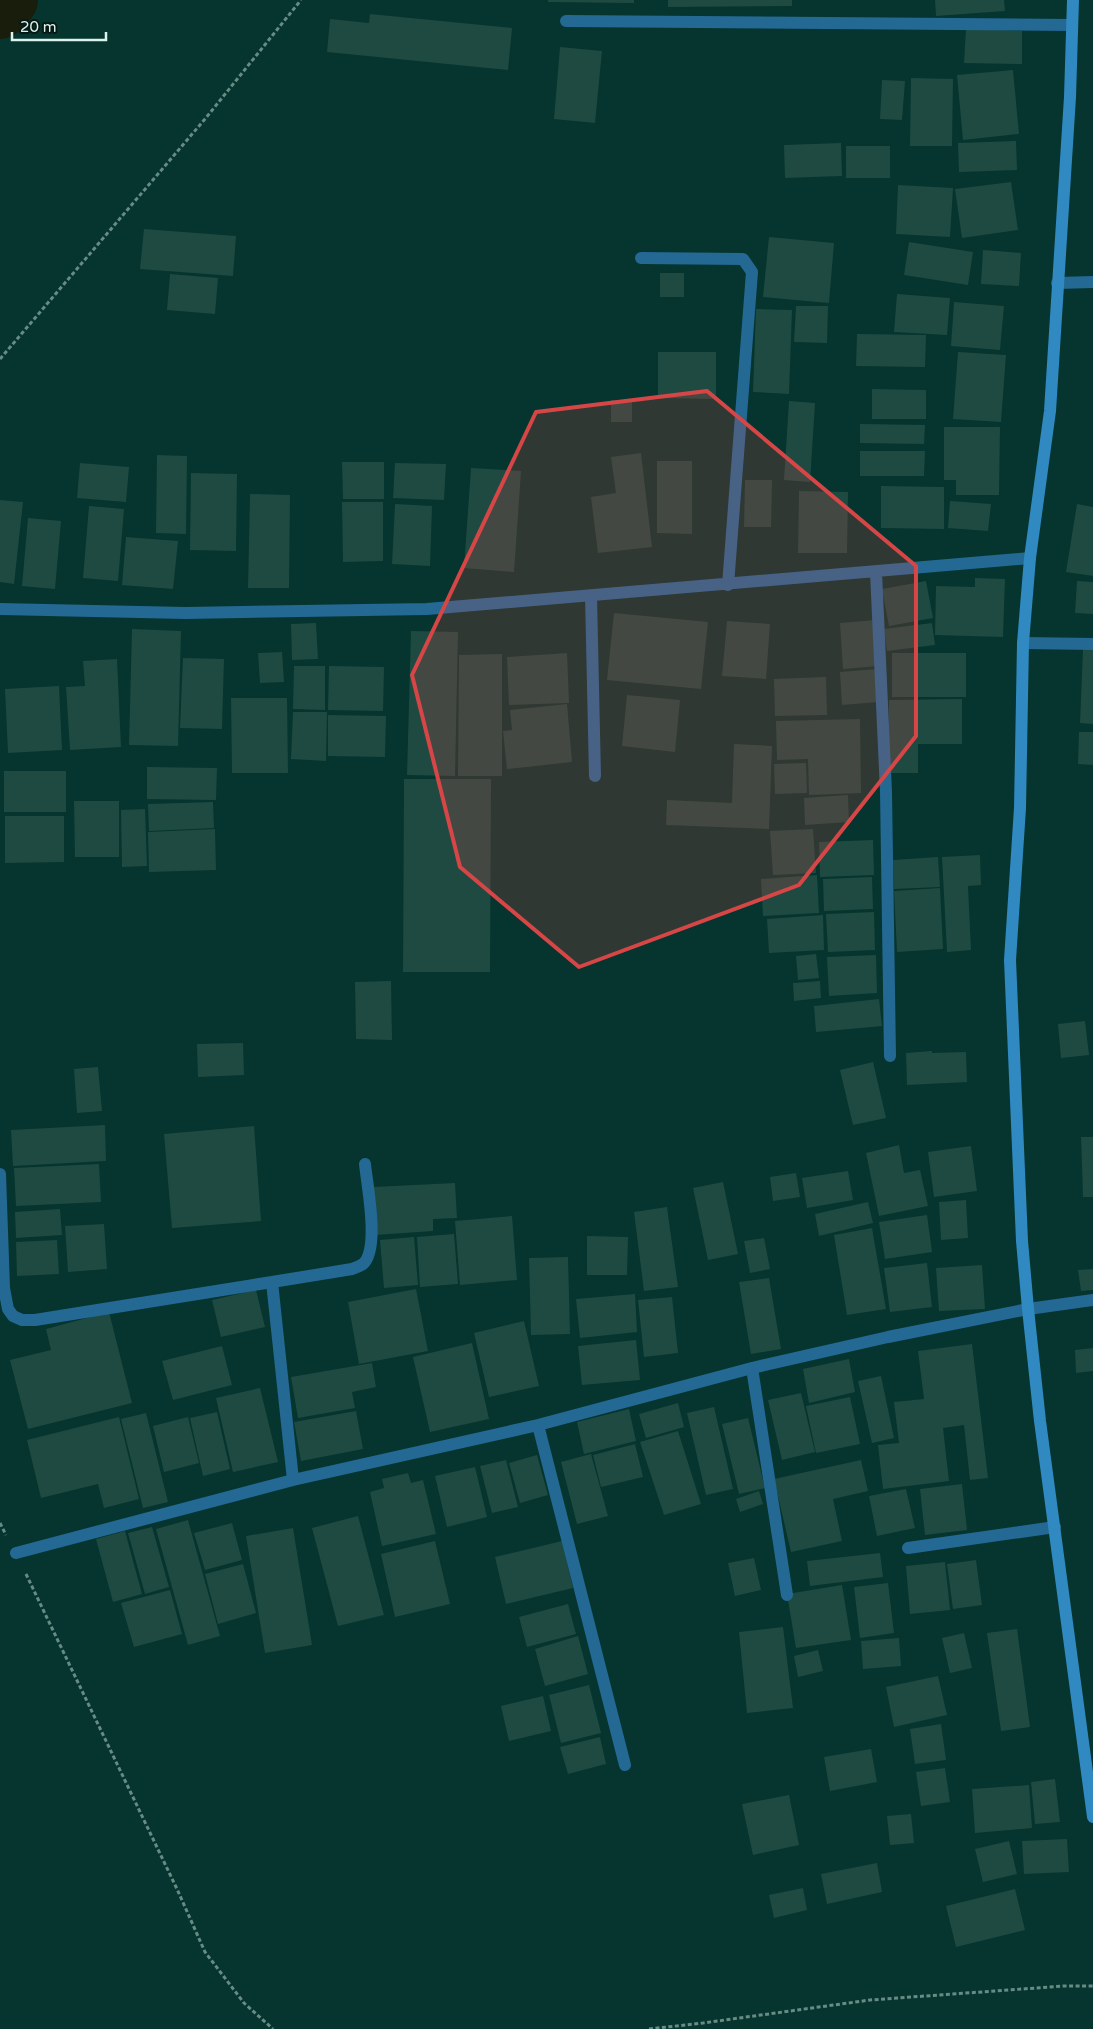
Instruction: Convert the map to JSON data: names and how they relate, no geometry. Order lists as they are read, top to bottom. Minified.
{"scale_bar":"20 m"}
